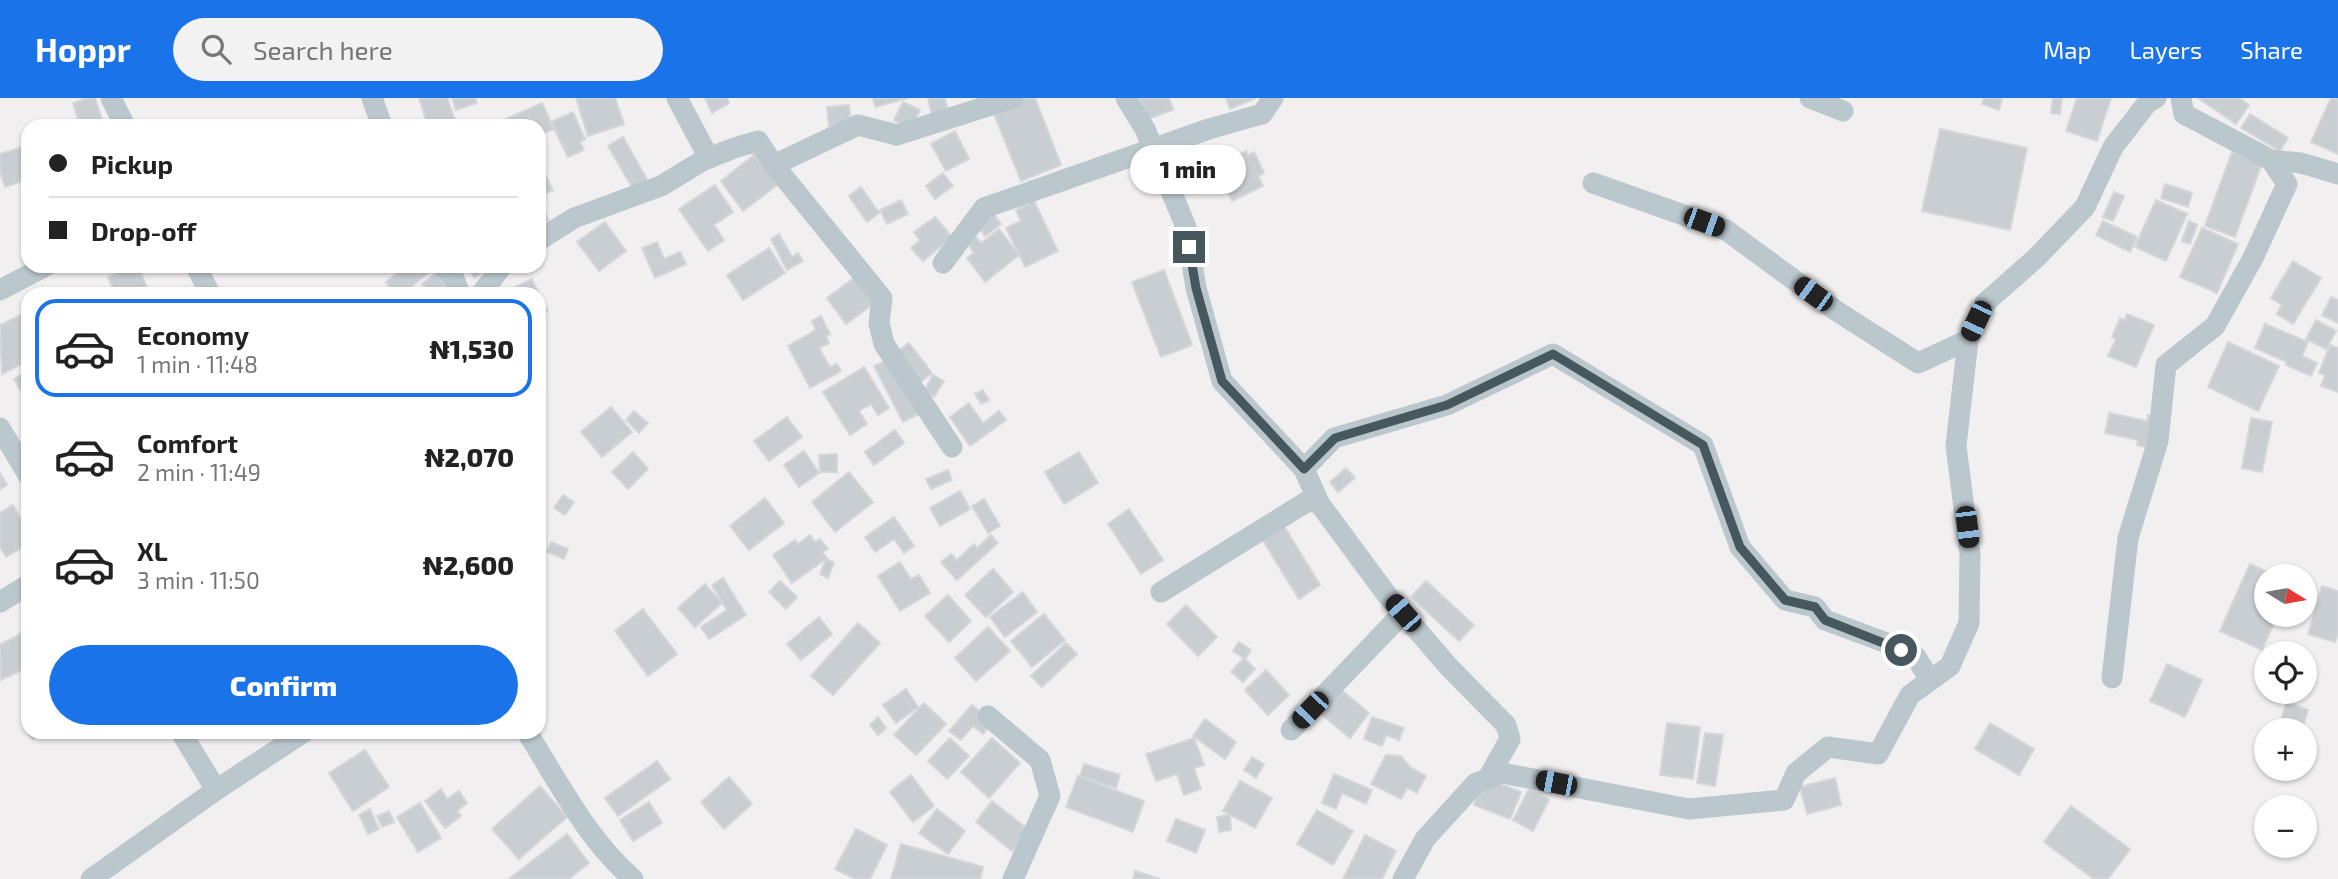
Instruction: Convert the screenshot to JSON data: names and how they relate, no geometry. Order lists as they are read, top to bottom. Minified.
{"north":"right","page":{"header":"Hoppr","search":"Search here","nav":["Map","Layers","Share"],"banner":["Pickup","Drop-off"],"bubble":"1 min","list":[{"name":"Economy","note":"1 min · 11:48","value":"₦1,530"},{"name":"Comfort","note":"2 min · 11:49","value":"₦2,070"},{"name":"XL","note":"3 min · 11:50","value":"₦2,600"}],"map_buttons":["+","−"],"buttons":"Confirm"}}
